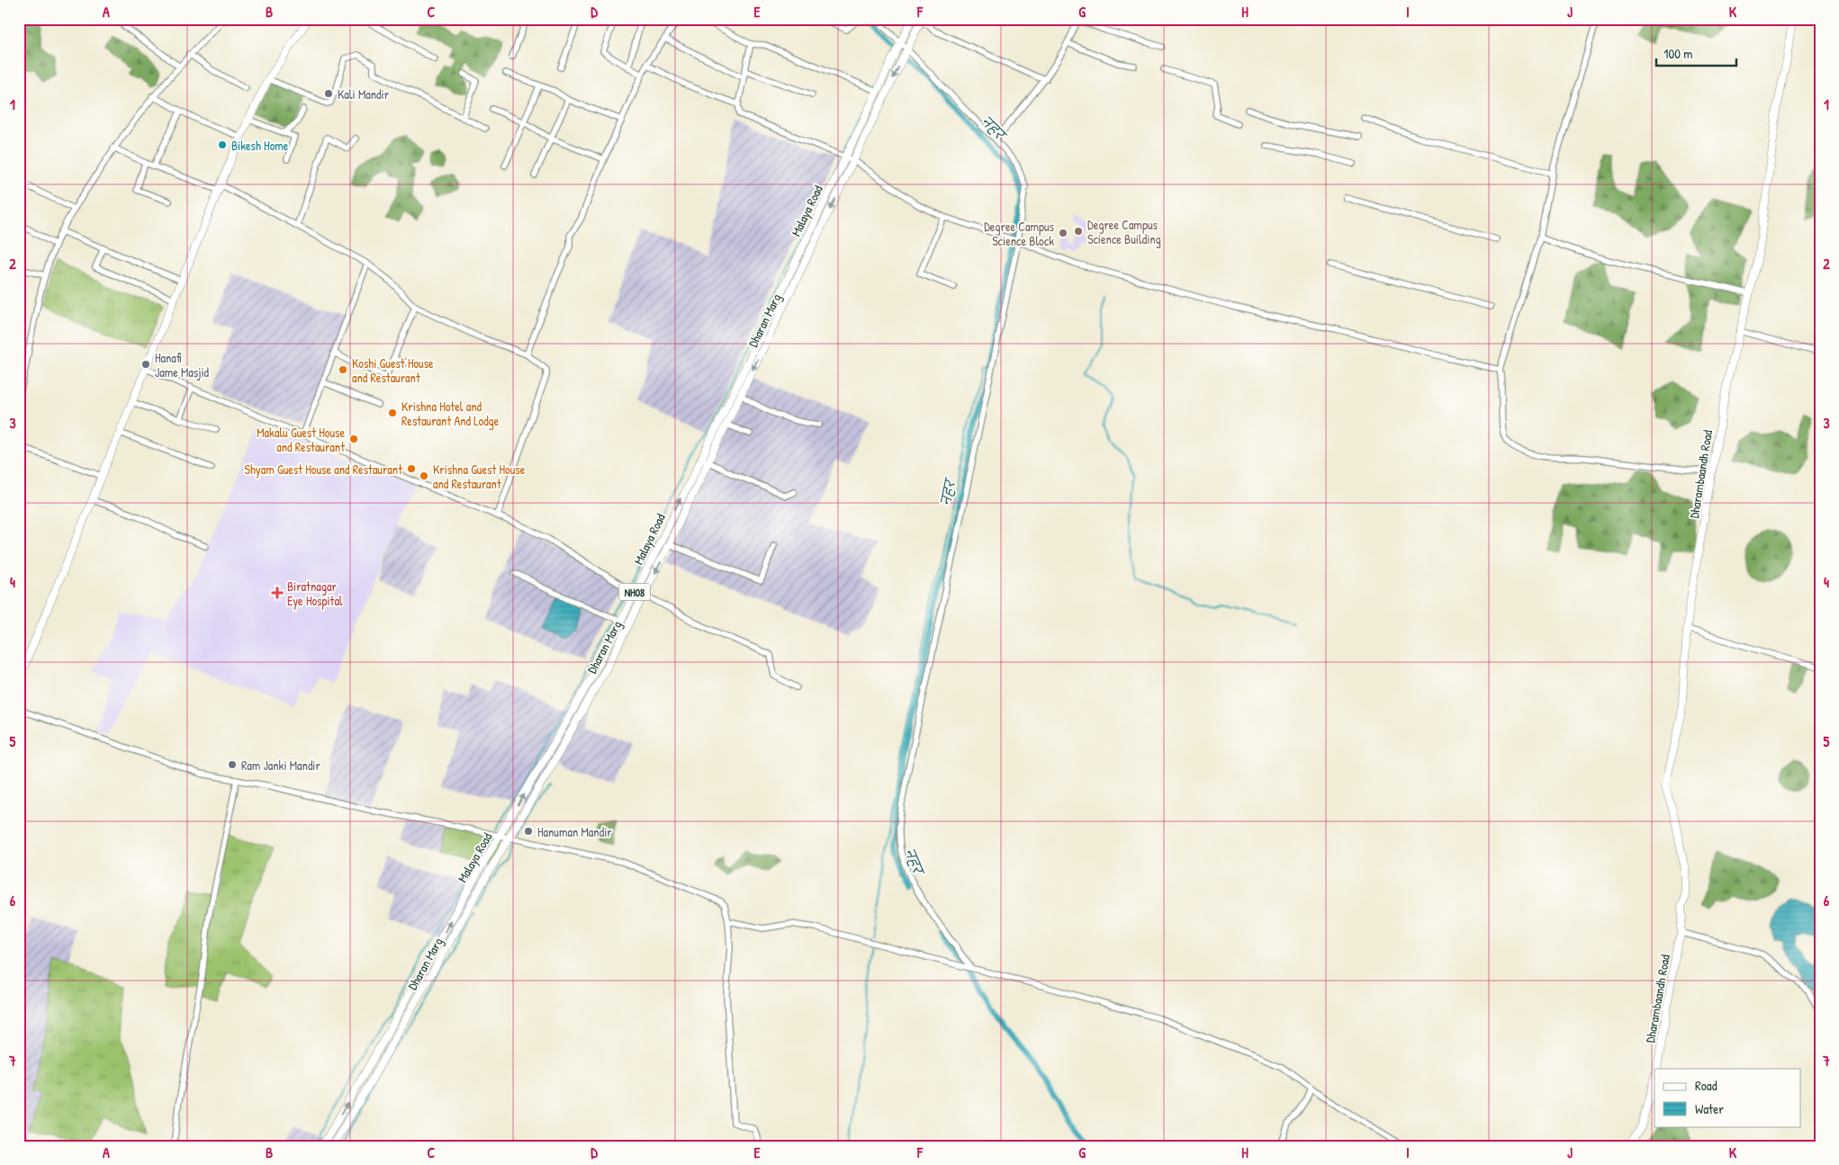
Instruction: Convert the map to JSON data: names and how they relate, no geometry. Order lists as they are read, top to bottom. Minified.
{"streets":{"main road":["Malaya Road","Dharan Marg","Dharambaandh Road","NH08"]},"one_way":["Malaya Road"],"water":["नहर"],"places":{"other":["Kali Mandir","Bikesh Home","Degree Campus Science Building","Degree Campus Science Block","Hanafi Jame Masjid","Koshi Guest House and Restaurant","Krishna Hotel and Restaurant And Lodge","Makalu Guest House and Restaurant","Shyam Guest House and Restaurant","Krishna Guest House and Restaurant","Ram Janki Mandir","Hanuman Mandir"],"health":["Biratnagar Eye Hospital"]},"legend":["Road","Water"],"scale_bar":"100 m","grid":{"columns":["A","B","C","D","E","F","G","H","I","J","K"],"rows":["1","2","3","4","5","6","7"]}}
